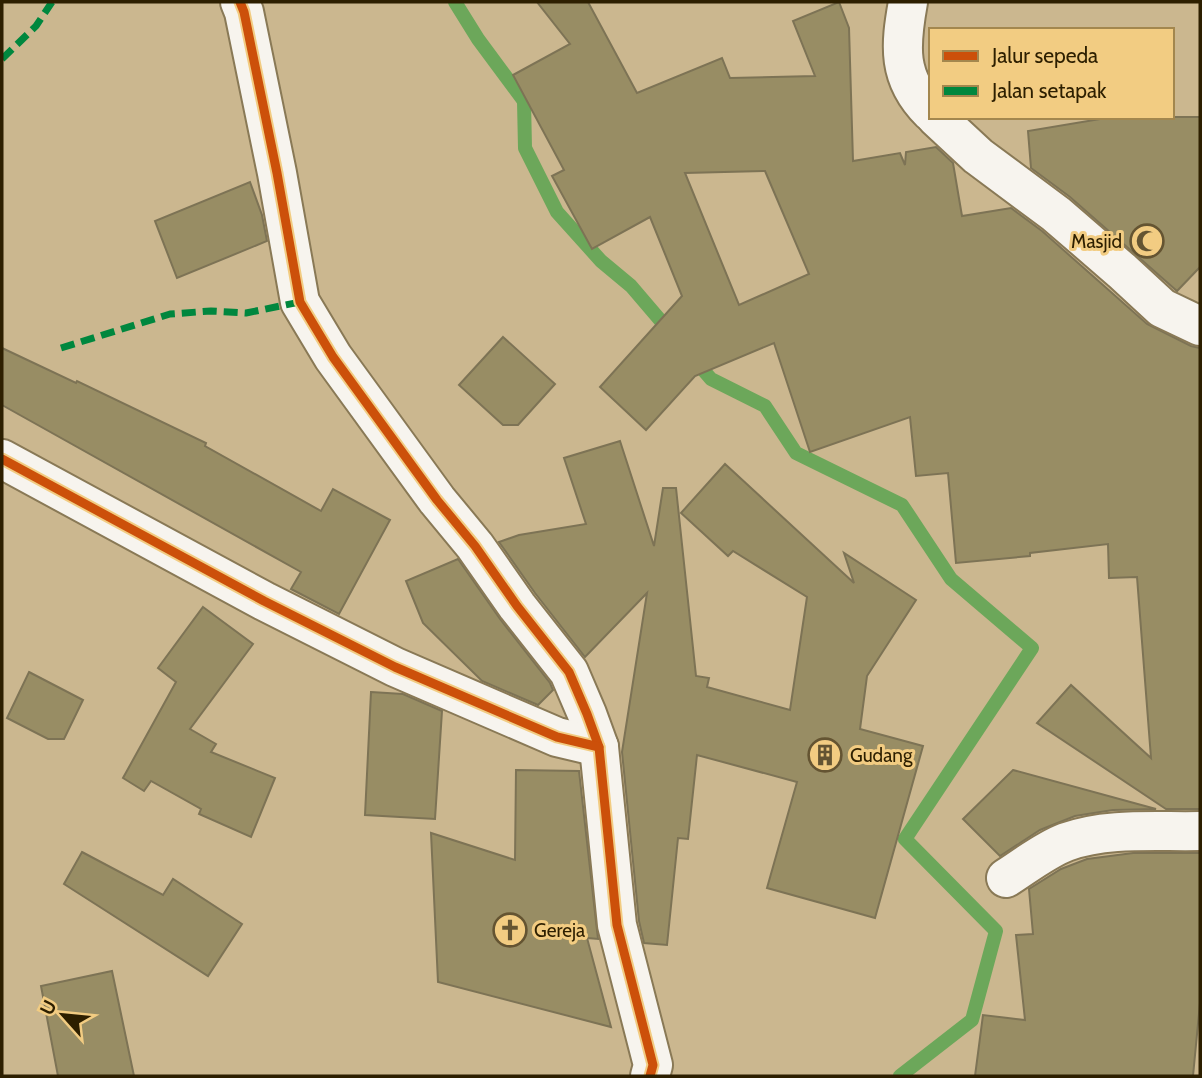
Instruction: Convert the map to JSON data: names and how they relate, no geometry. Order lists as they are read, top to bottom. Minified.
{"places":{"mosque":["Masjid"],"building":["Gudang"],"church":["Gereja"]},"legend":["Jalur sepeda","Jalan setapak"],"north":"top left"}
